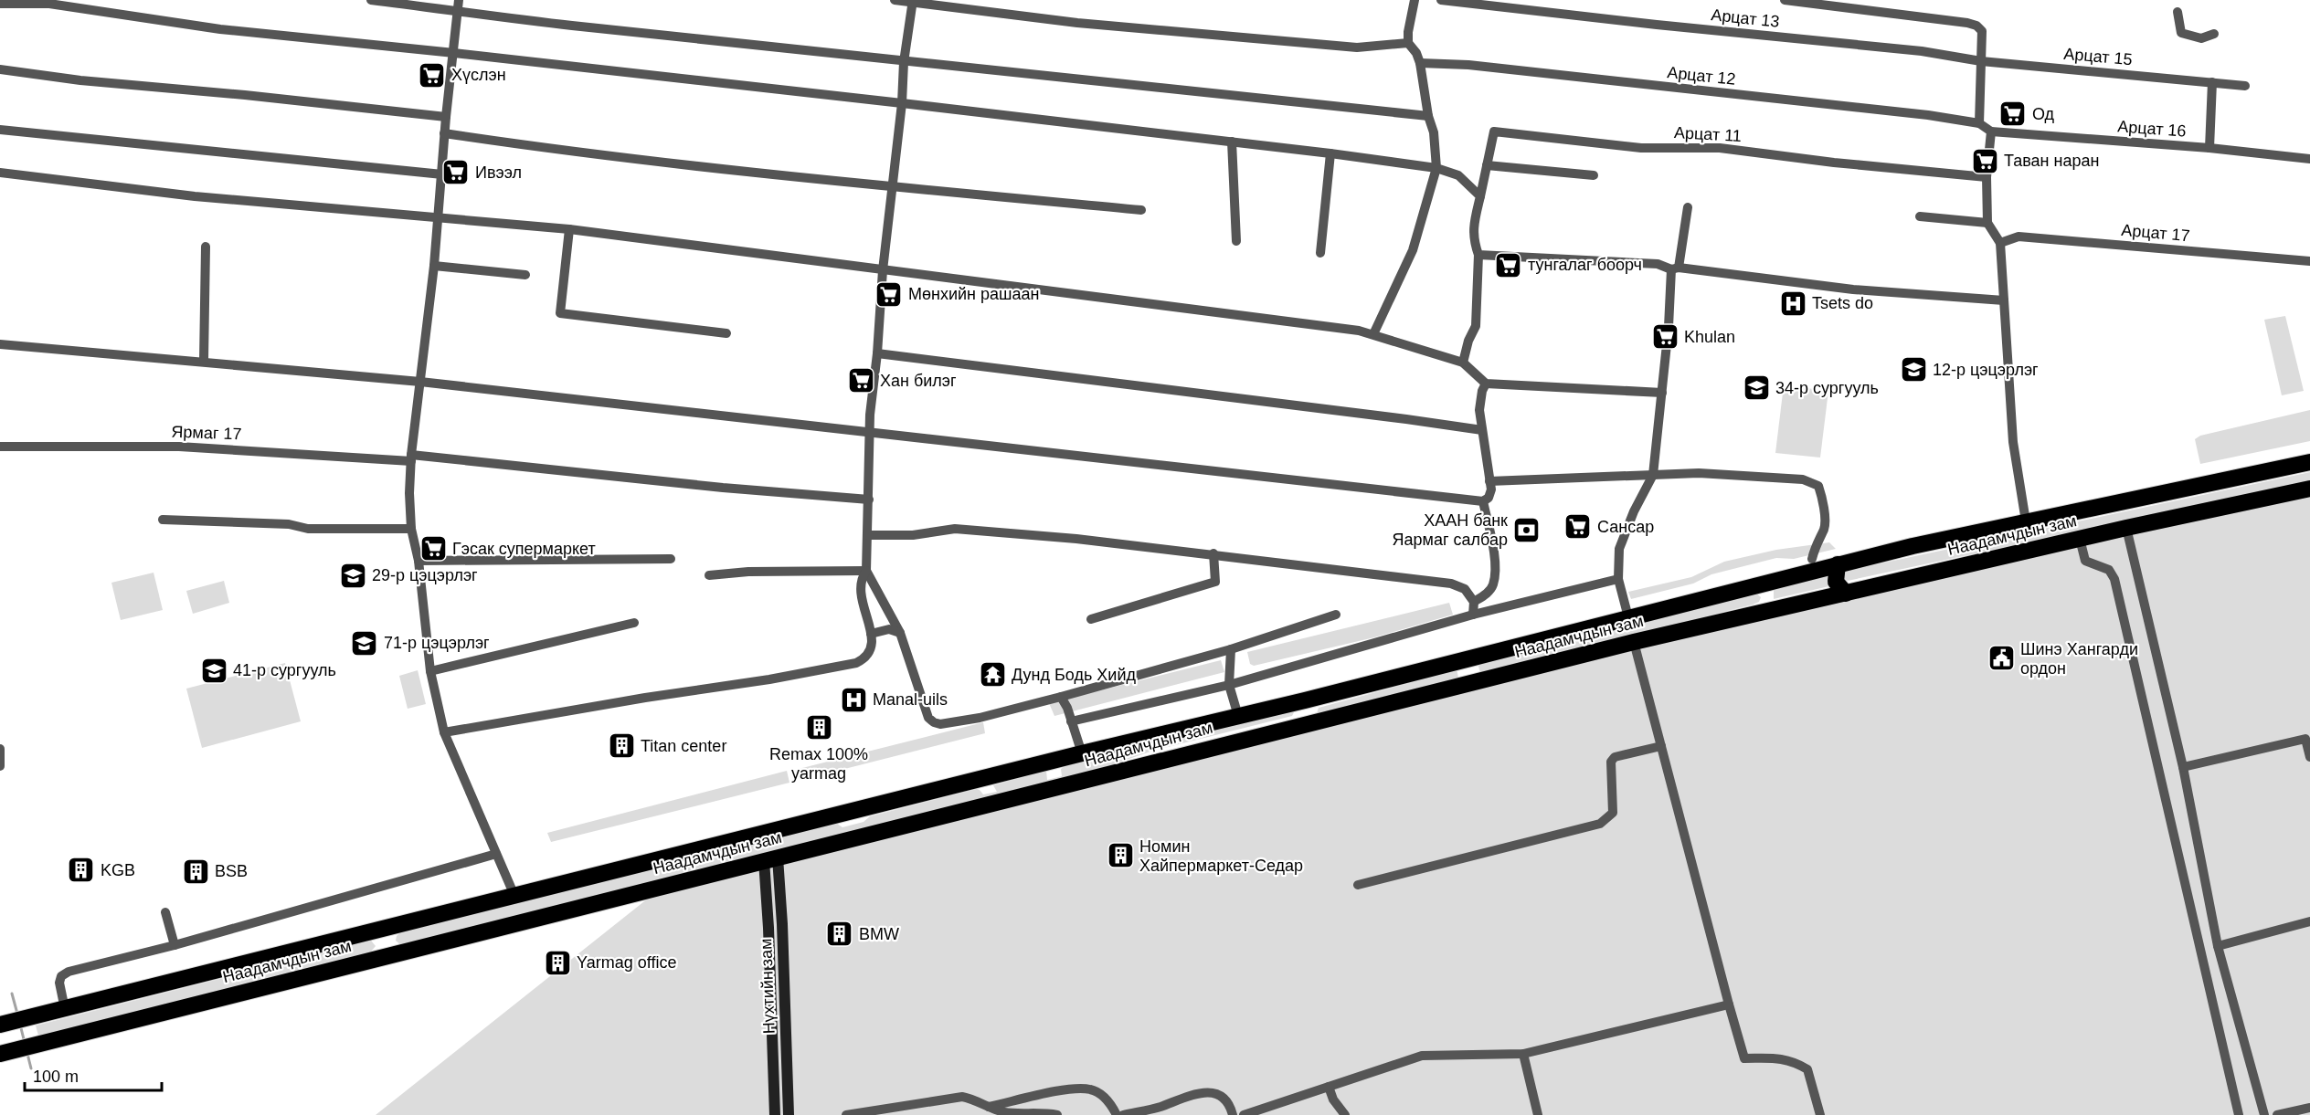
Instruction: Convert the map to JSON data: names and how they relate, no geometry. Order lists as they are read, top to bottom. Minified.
{"streets":{"highway":["Наадамчдын зам"],"main road":["Нүхтийн зам"],"street":["Арцат 13","Арцат 15","Арцат 12","Арцат 16","Арцат 11","Арцат 17","Ярмаг 17"]},"crossings":[["Арцат 13","Арцат 15"],["Наадамчдын зам","Нүхтийн зам"]],"places":{"supermarket":["Хүслэн","Од","Таван наран","Ивээл","тунгалаг боорч","Мөнхийн рашаан","Khulan","Хан билэг","Сансар","Гэсак супермаркет"],"hospital":["Tsets do","Manal-uils"],"school or university":["12-р цэцэрлэг","34-р сургууль","29-р цэцэрлэг","71-р цэцэрлэг","41-р сургууль"],"bank":["ХААН банк Яармаг салбар"],"public building":["Шинэ Хангарди ордон"],"temple":["Дунд Бодь Хийд"],"building":["Remax 100% yarmag","Titan center","Номин Хайпермаркет-Седар","KGB","BSB","BMW","Yarmag office"]},"scale_bar":"100 m"}
